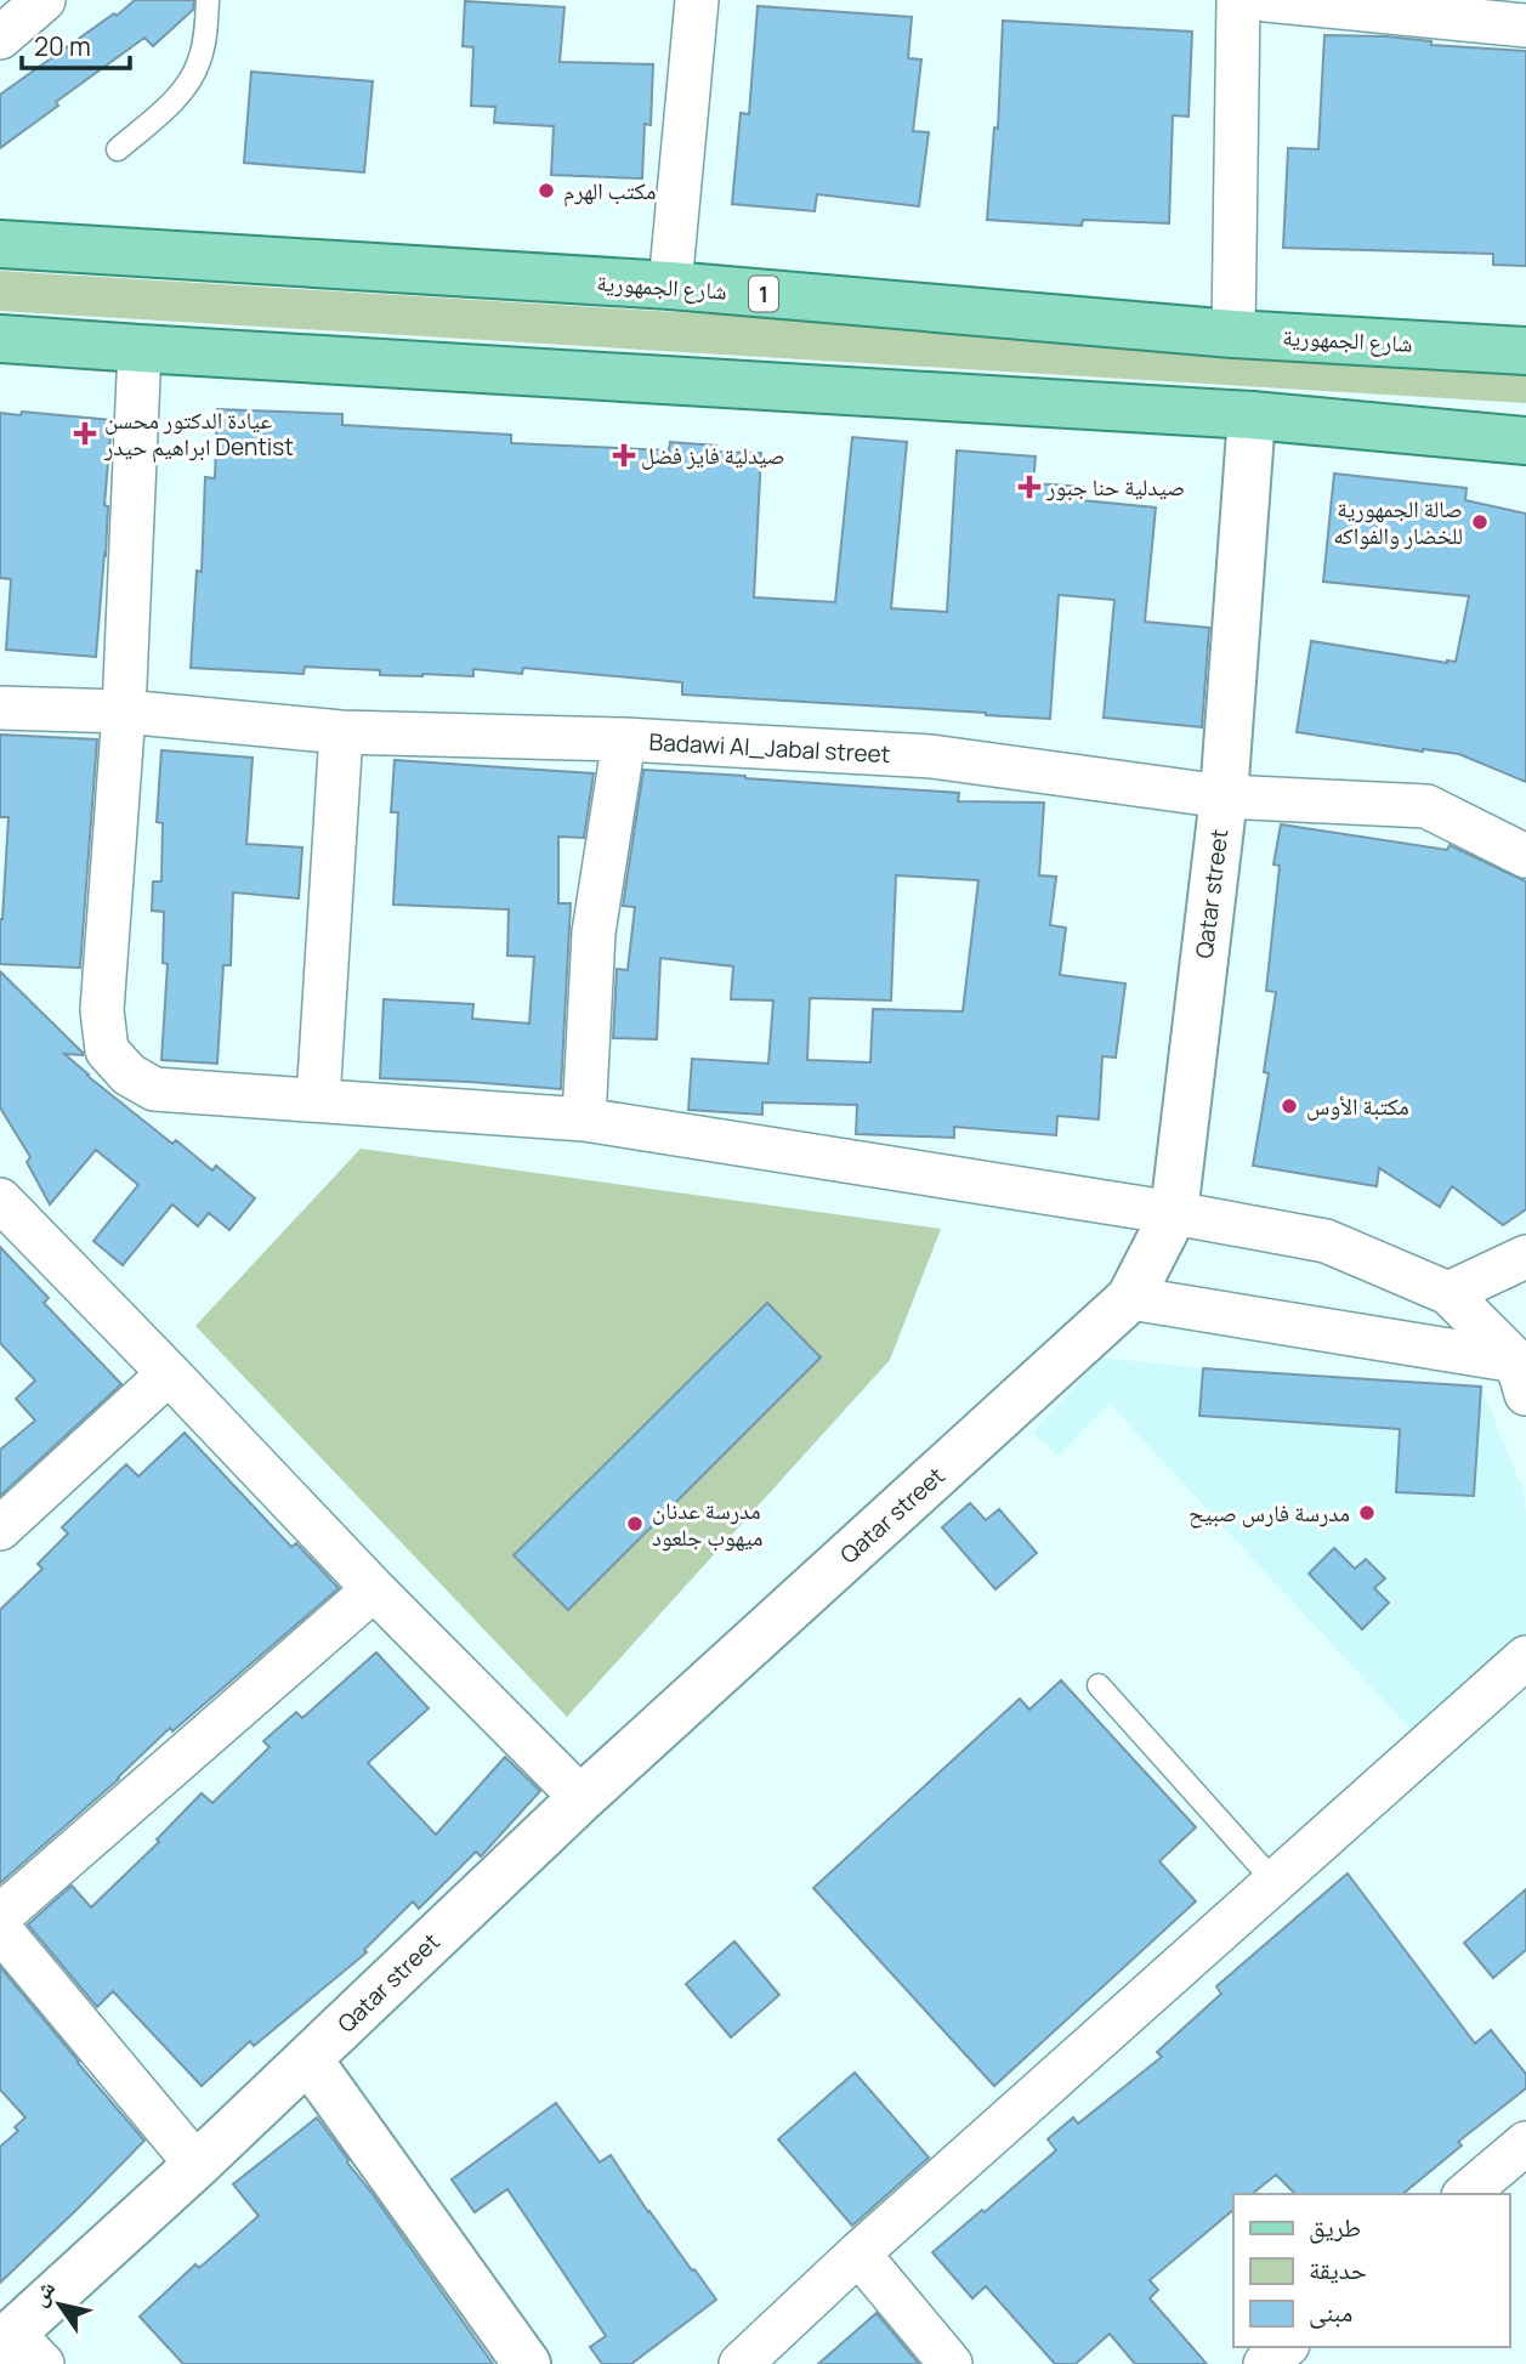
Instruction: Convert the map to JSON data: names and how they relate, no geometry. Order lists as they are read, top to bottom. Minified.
{"streets":{"main road":["شارع الجمهورية","1"],"street":["Badawi Al_Jabal street","Qatar street"]},"crossings":[["Badawi Al_Jabal street","Qatar street"]],"places":{"other":["مكتب الهرم","صالة الجمهورية للخضار والفواكه","مكتبة الأوس","مدرسة فارس صبيح","مدرسة عدنان ميهوب جلعود"],"health":["عيادة الدكتور محسن ابراهيم حيدر Dentist","صيدلية فايز فضل","صيدلية حنا جبور"]},"legend":["طريق","حديقة","مبنى"],"scale_bar":"20 m","north":"top left"}
